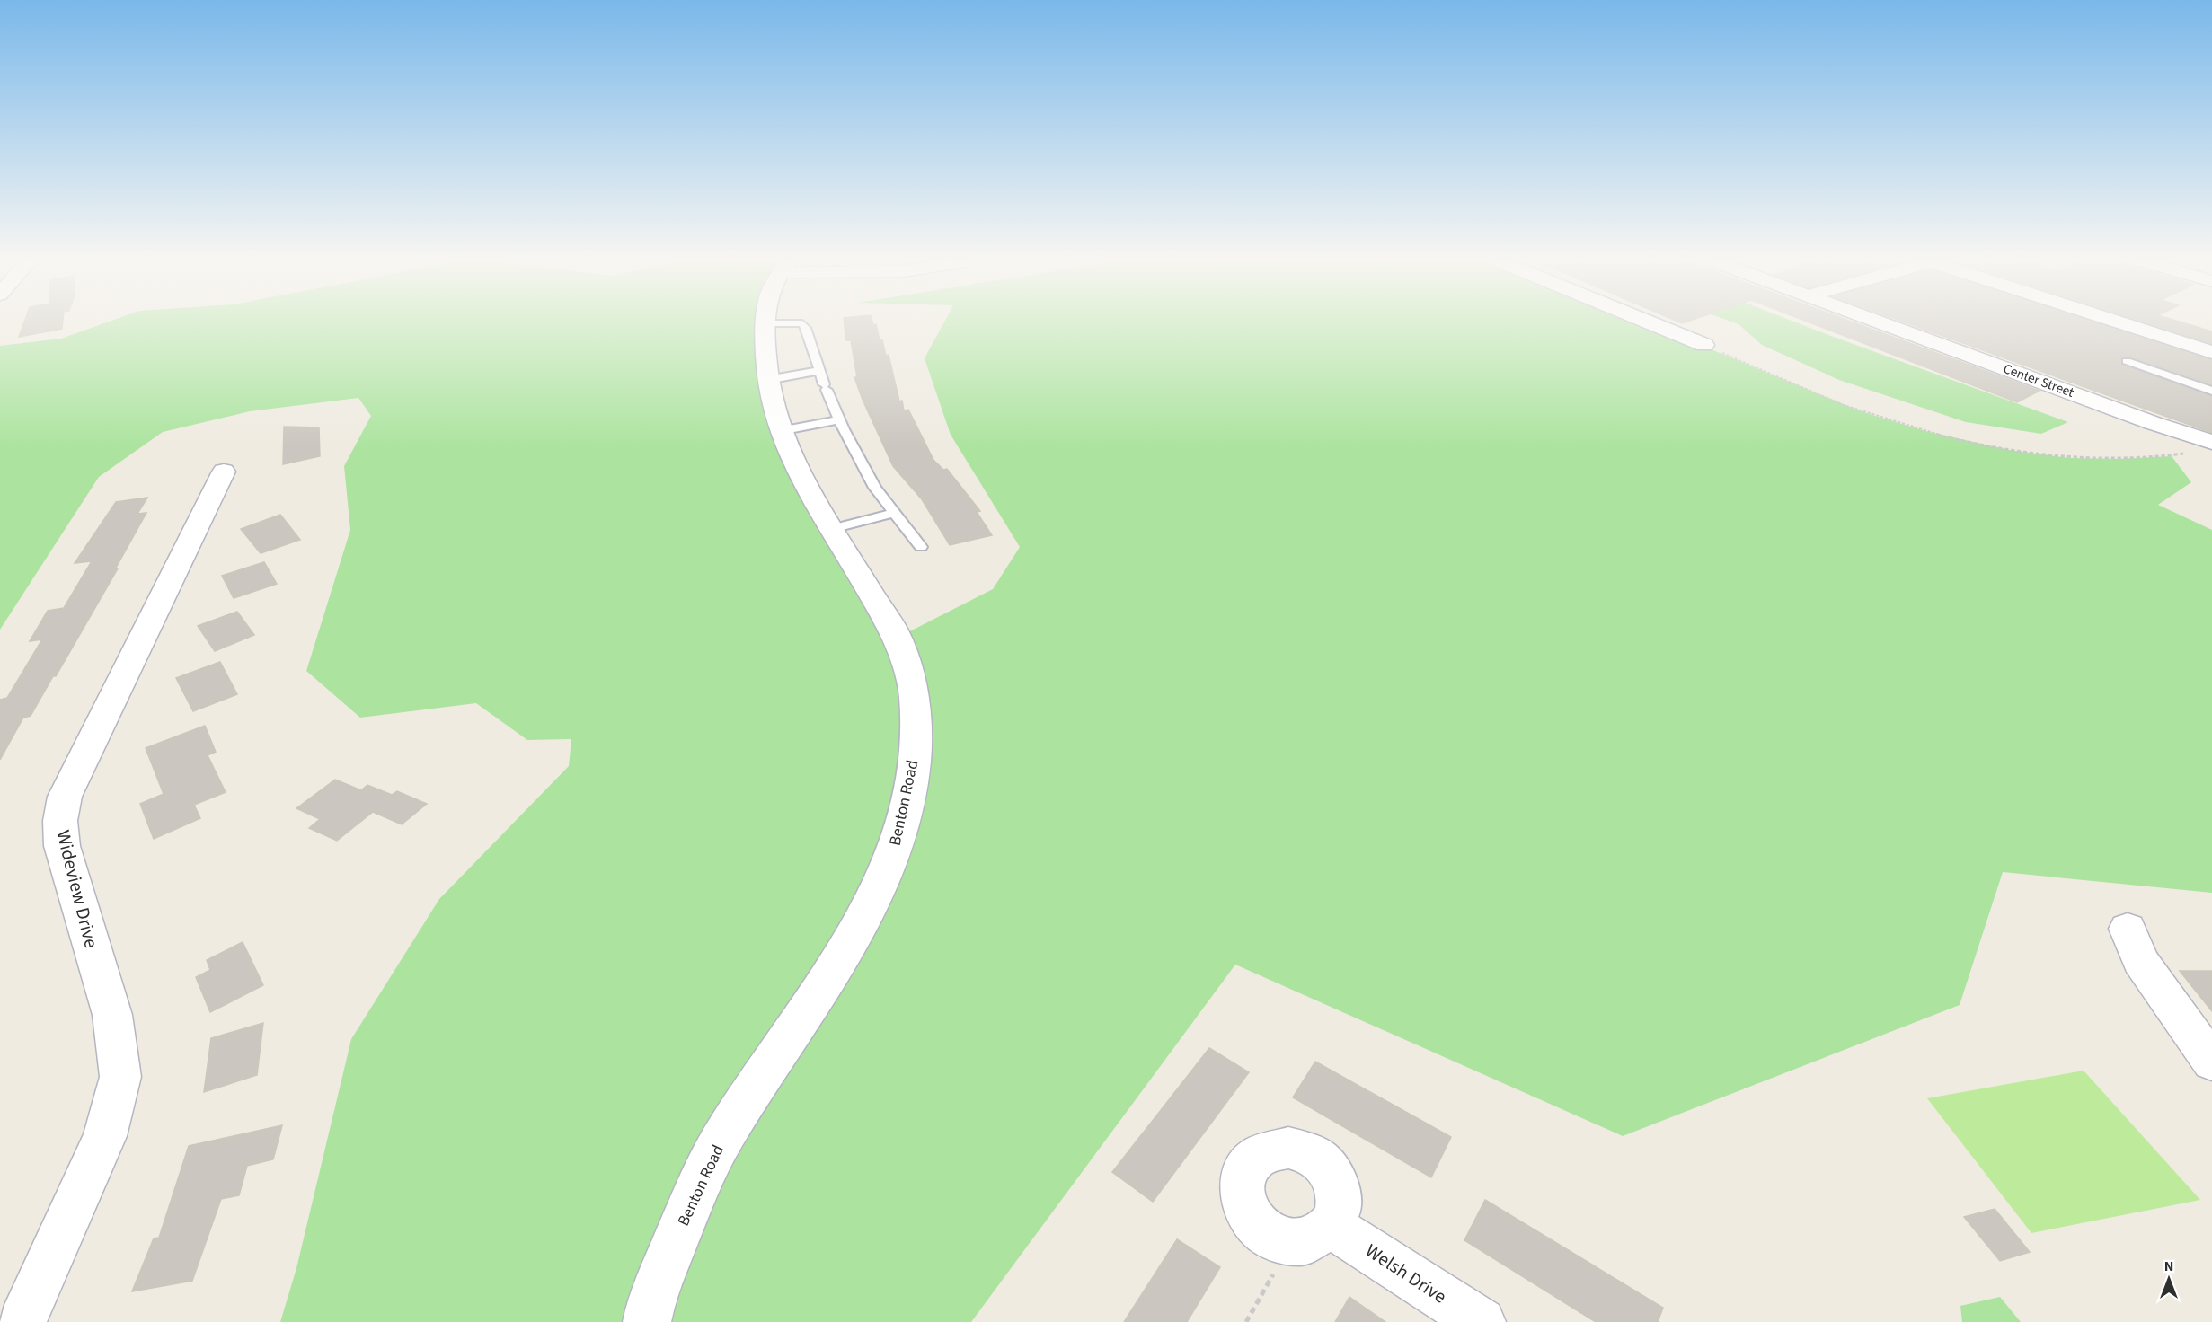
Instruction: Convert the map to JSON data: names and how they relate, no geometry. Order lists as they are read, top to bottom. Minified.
{"streets":{"street":["Center Street","Benton Road","Wideview Drive","Welsh Drive"]},"north":"top"}
